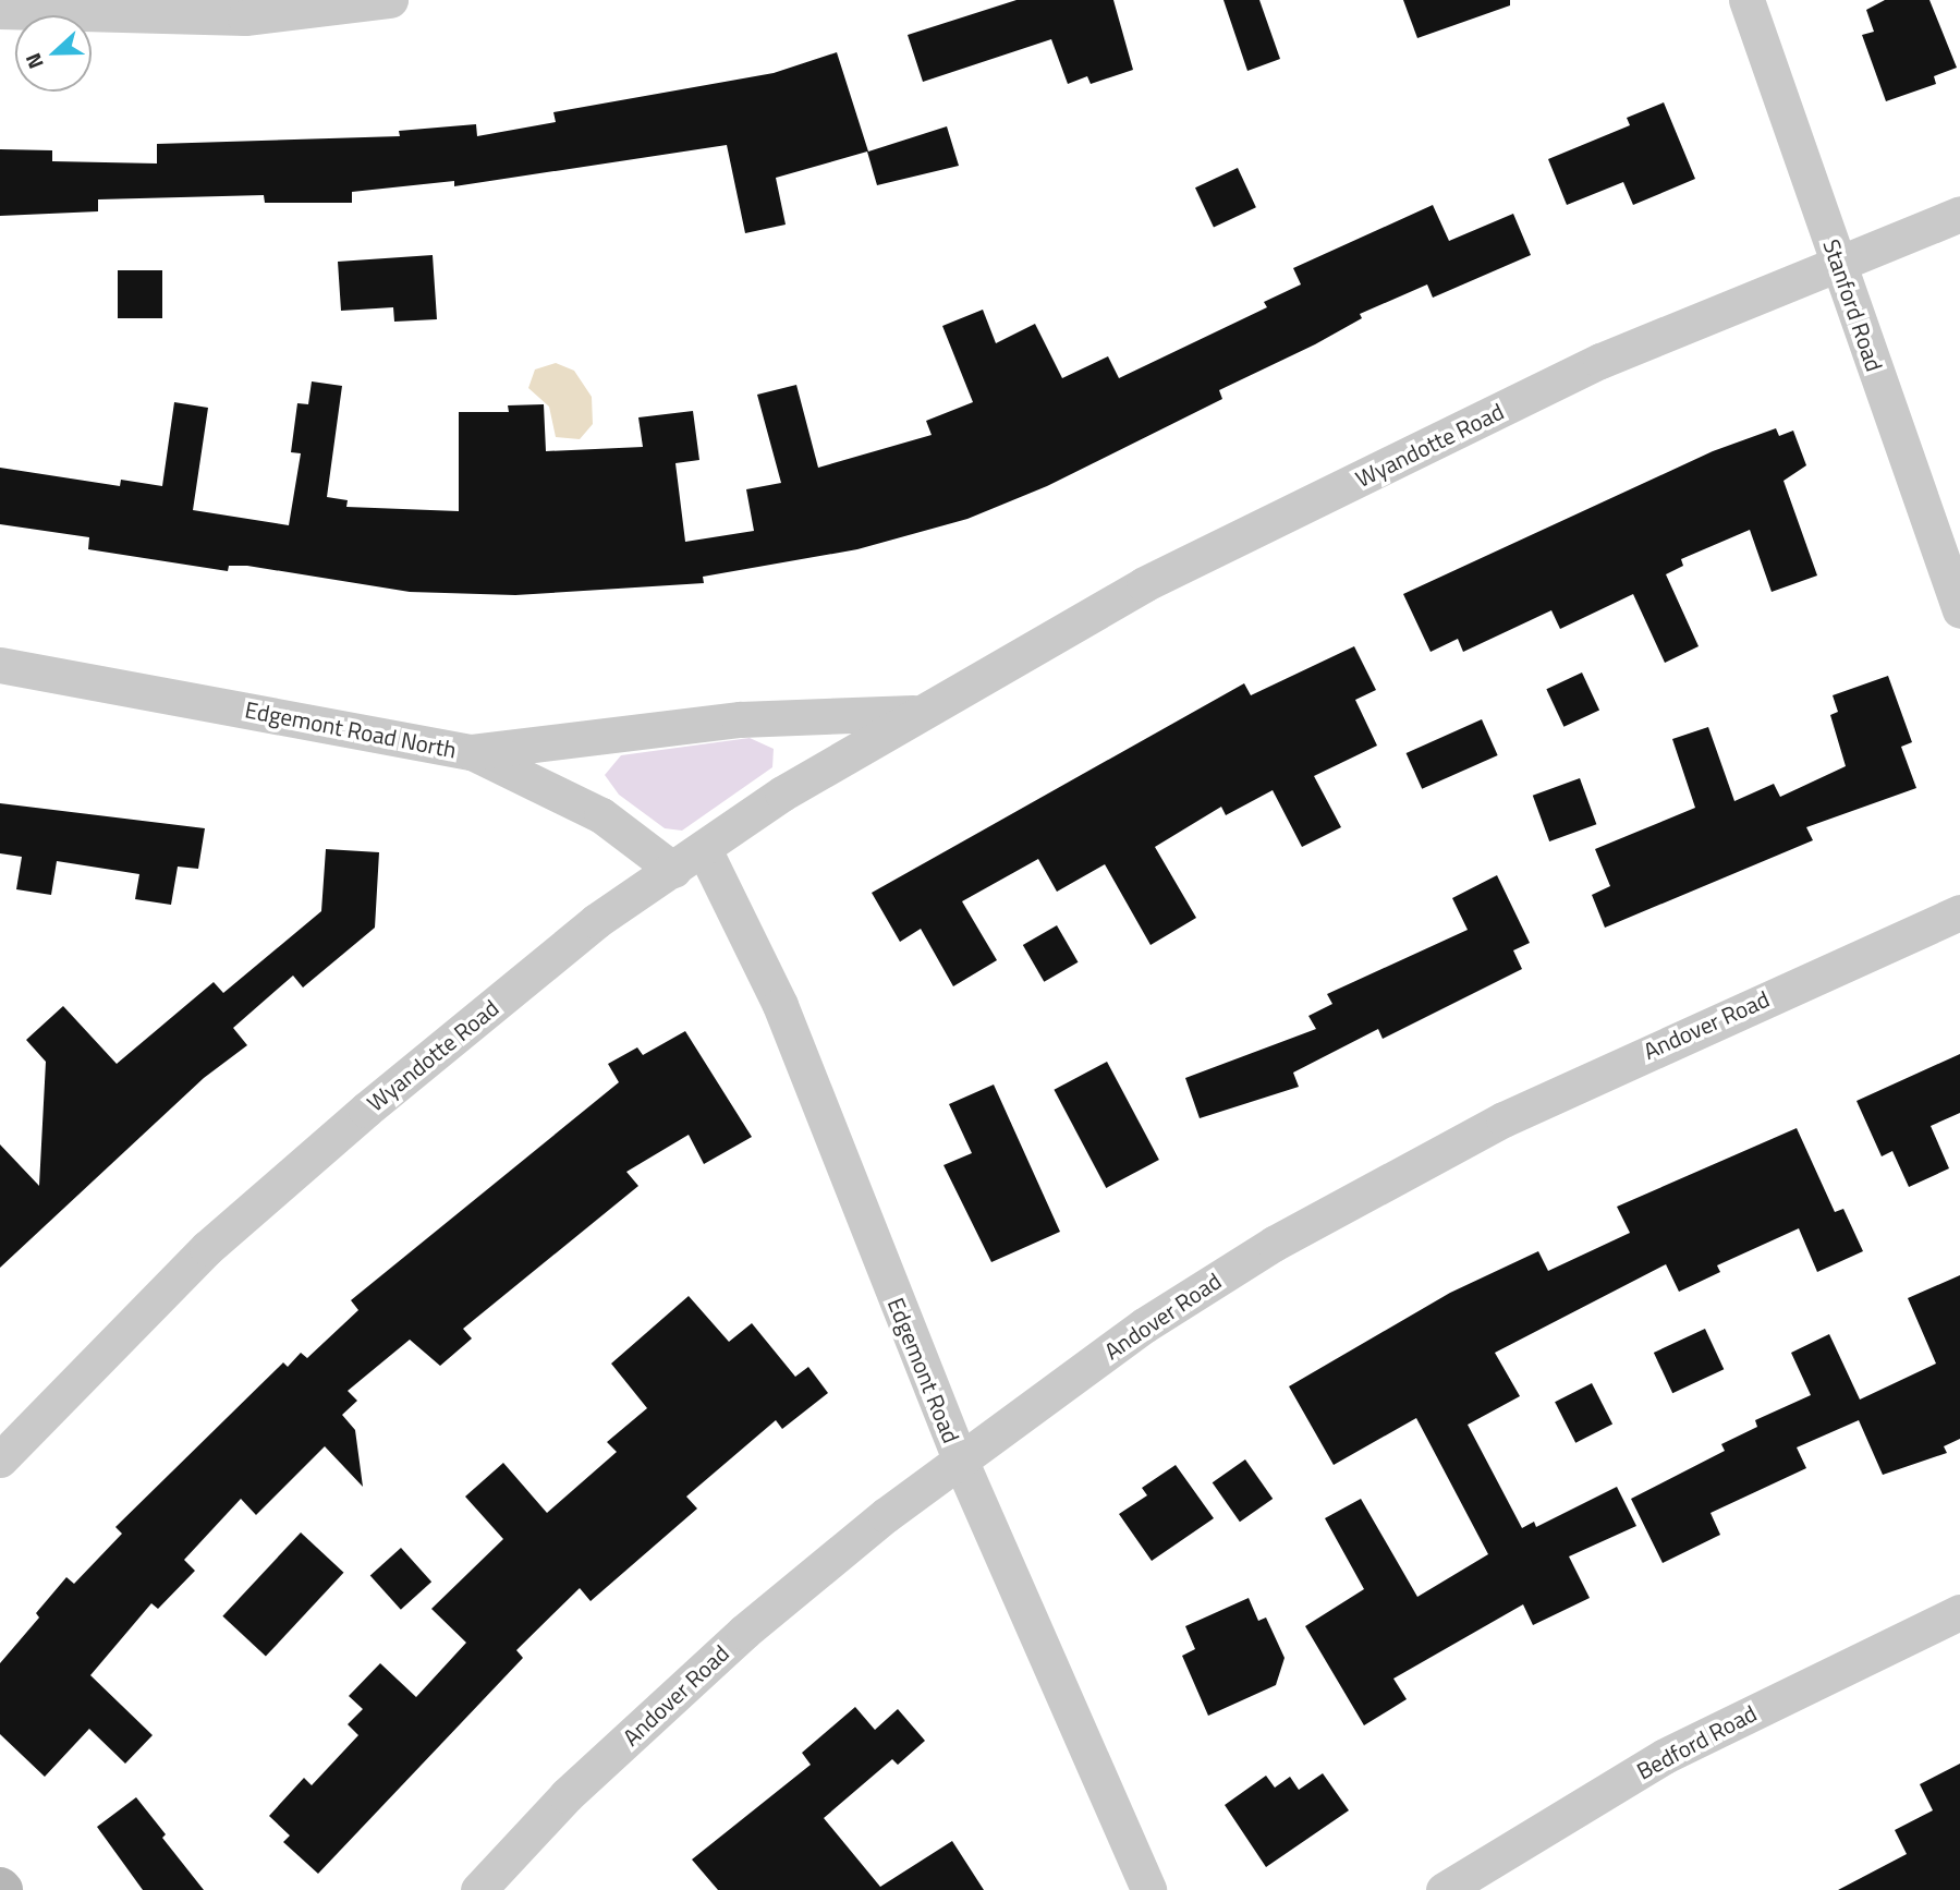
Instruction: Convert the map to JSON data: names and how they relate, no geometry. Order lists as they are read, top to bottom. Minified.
{"streets":{"street":["Stanford Road","Wyandotte Road","Edgemont Road North","Andover Road","Edgemont Road","Bedford Road"]},"crossings":[["Stanford Road","Wyandotte Road"],["Wyandotte Road","Edgemont Road North"],["Wyandotte Road","Edgemont Road"],["Andover Road","Edgemont Road"]],"north":"left"}
